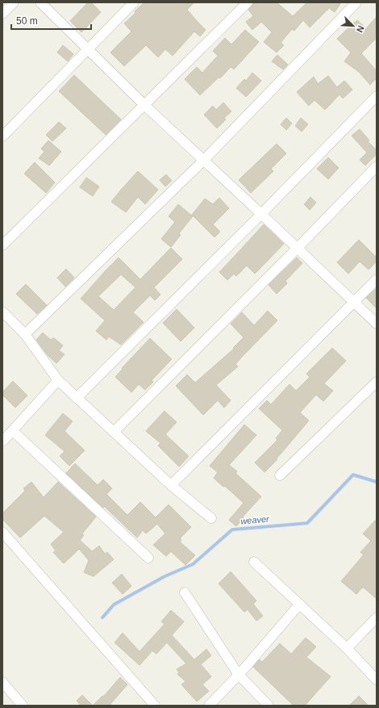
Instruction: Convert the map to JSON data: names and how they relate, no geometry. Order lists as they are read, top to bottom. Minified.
{"water":["weaver"],"scale_bar":"50 m","north":"bottom right"}
